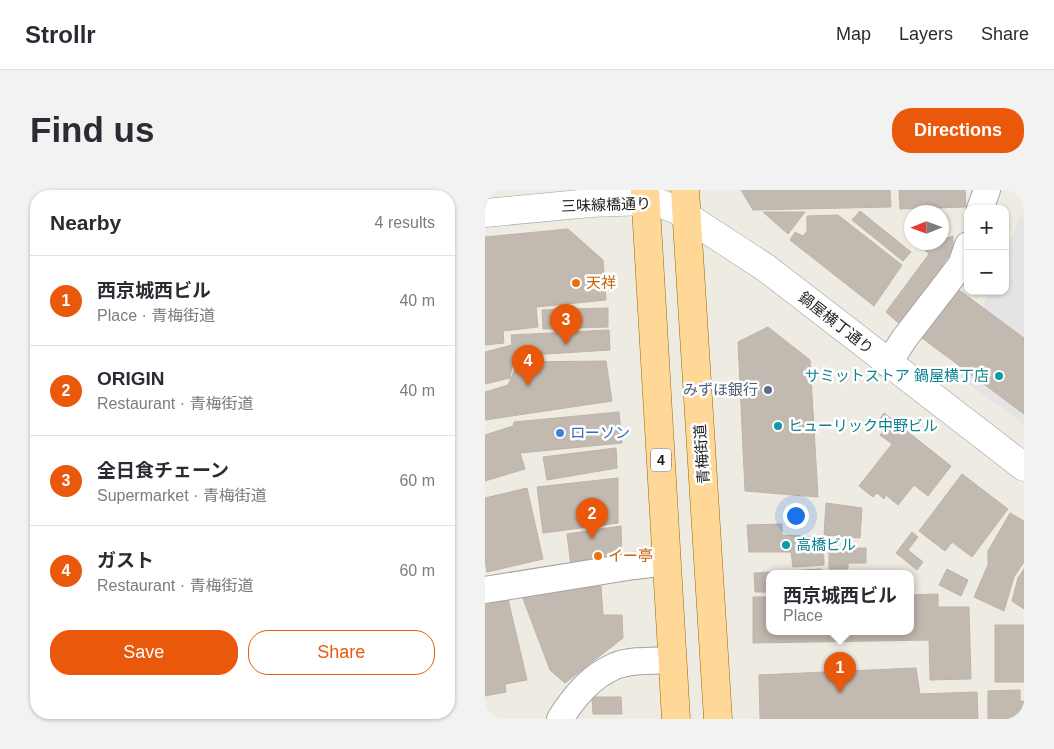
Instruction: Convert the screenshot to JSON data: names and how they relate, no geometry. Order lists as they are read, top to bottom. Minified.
{"streets":{"main road":["青梅街道","4"],"street":["三味線橋通り","鍋屋横丁通り"]},"crossings":[["三味線橋通り","鍋屋横丁通り"],["三味線橋通り","青梅街道"],["三味線橋通り","4"],["鍋屋横丁通り","青梅街道"],["鍋屋横丁通り","4"],["青梅街道","4"]],"places":["天祥","サミットストア 鍋屋横丁店","みずほ銀行","ヒューリック中野ビル","ローソン","高橋ビル","イー亭"],"north":"left","page":{"header":"Strollr","nav":["Map","Layers","Share"],"buttons":["Directions",["Save","Share"]],"title":"Find us","heading":["Nearby","4 results"],"map_buttons":["+","−"],"list":[{"mark":"1","name":"西京城西ビル","note":"Place · 青梅街道","value":"40 m"},{"mark":"2","name":"ORIGIN","note":"Restaurant · 青梅街道","value":"40 m"},{"mark":"3","name":"全日食チェーン","note":"Supermarket · 青梅街道","value":"60 m"},{"mark":"4","name":"ガスト","note":"Restaurant · 青梅街道","value":"60 m"}],"pins":["3","4","2","1"],"popup":["西京城西ビル","Place"]}}
